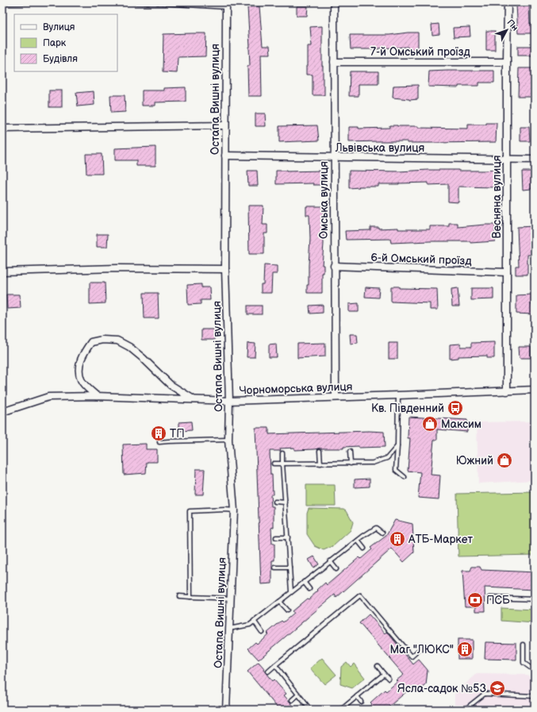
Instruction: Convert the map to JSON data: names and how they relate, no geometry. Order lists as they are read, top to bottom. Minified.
{"streets":{"street":["7-й Омський проїзд","Остапа Вишні вулиця","Львівська вулиця","Весняна вулиця","Омська вулиця","6-й Омський проїзд","Чорноморська вулиця"]},"crossings":[["7-й Омський проїзд","Весняна вулиця"],["7-й Омський проїзд","Омська вулиця"],["Остапа Вишні вулиця","Львівська вулиця"],["Остапа Вишні вулиця","Чорноморська вулиця"],["Львівська вулиця","Весняна вулиця"],["Львівська вулиця","Омська вулиця"],["Весняна вулиця","6-й Омський проїзд"],["Весняна вулиця","Чорноморська вулиця"],["Омська вулиця","6-й Омський проїзд"],["Омська вулиця","Чорноморська вулиця"]],"places":{"bus stop":["Кв. Південний"],"shop":["Максим","Южний"],"building":["ТП","АТБ-Маркет","Маг \"ЛЮКС\""],"bank":["ПСБ"],"school or university":["Ясла-садок №53"]},"legend":["Вулиця","Парк","Будівля"],"north":"top right"}
